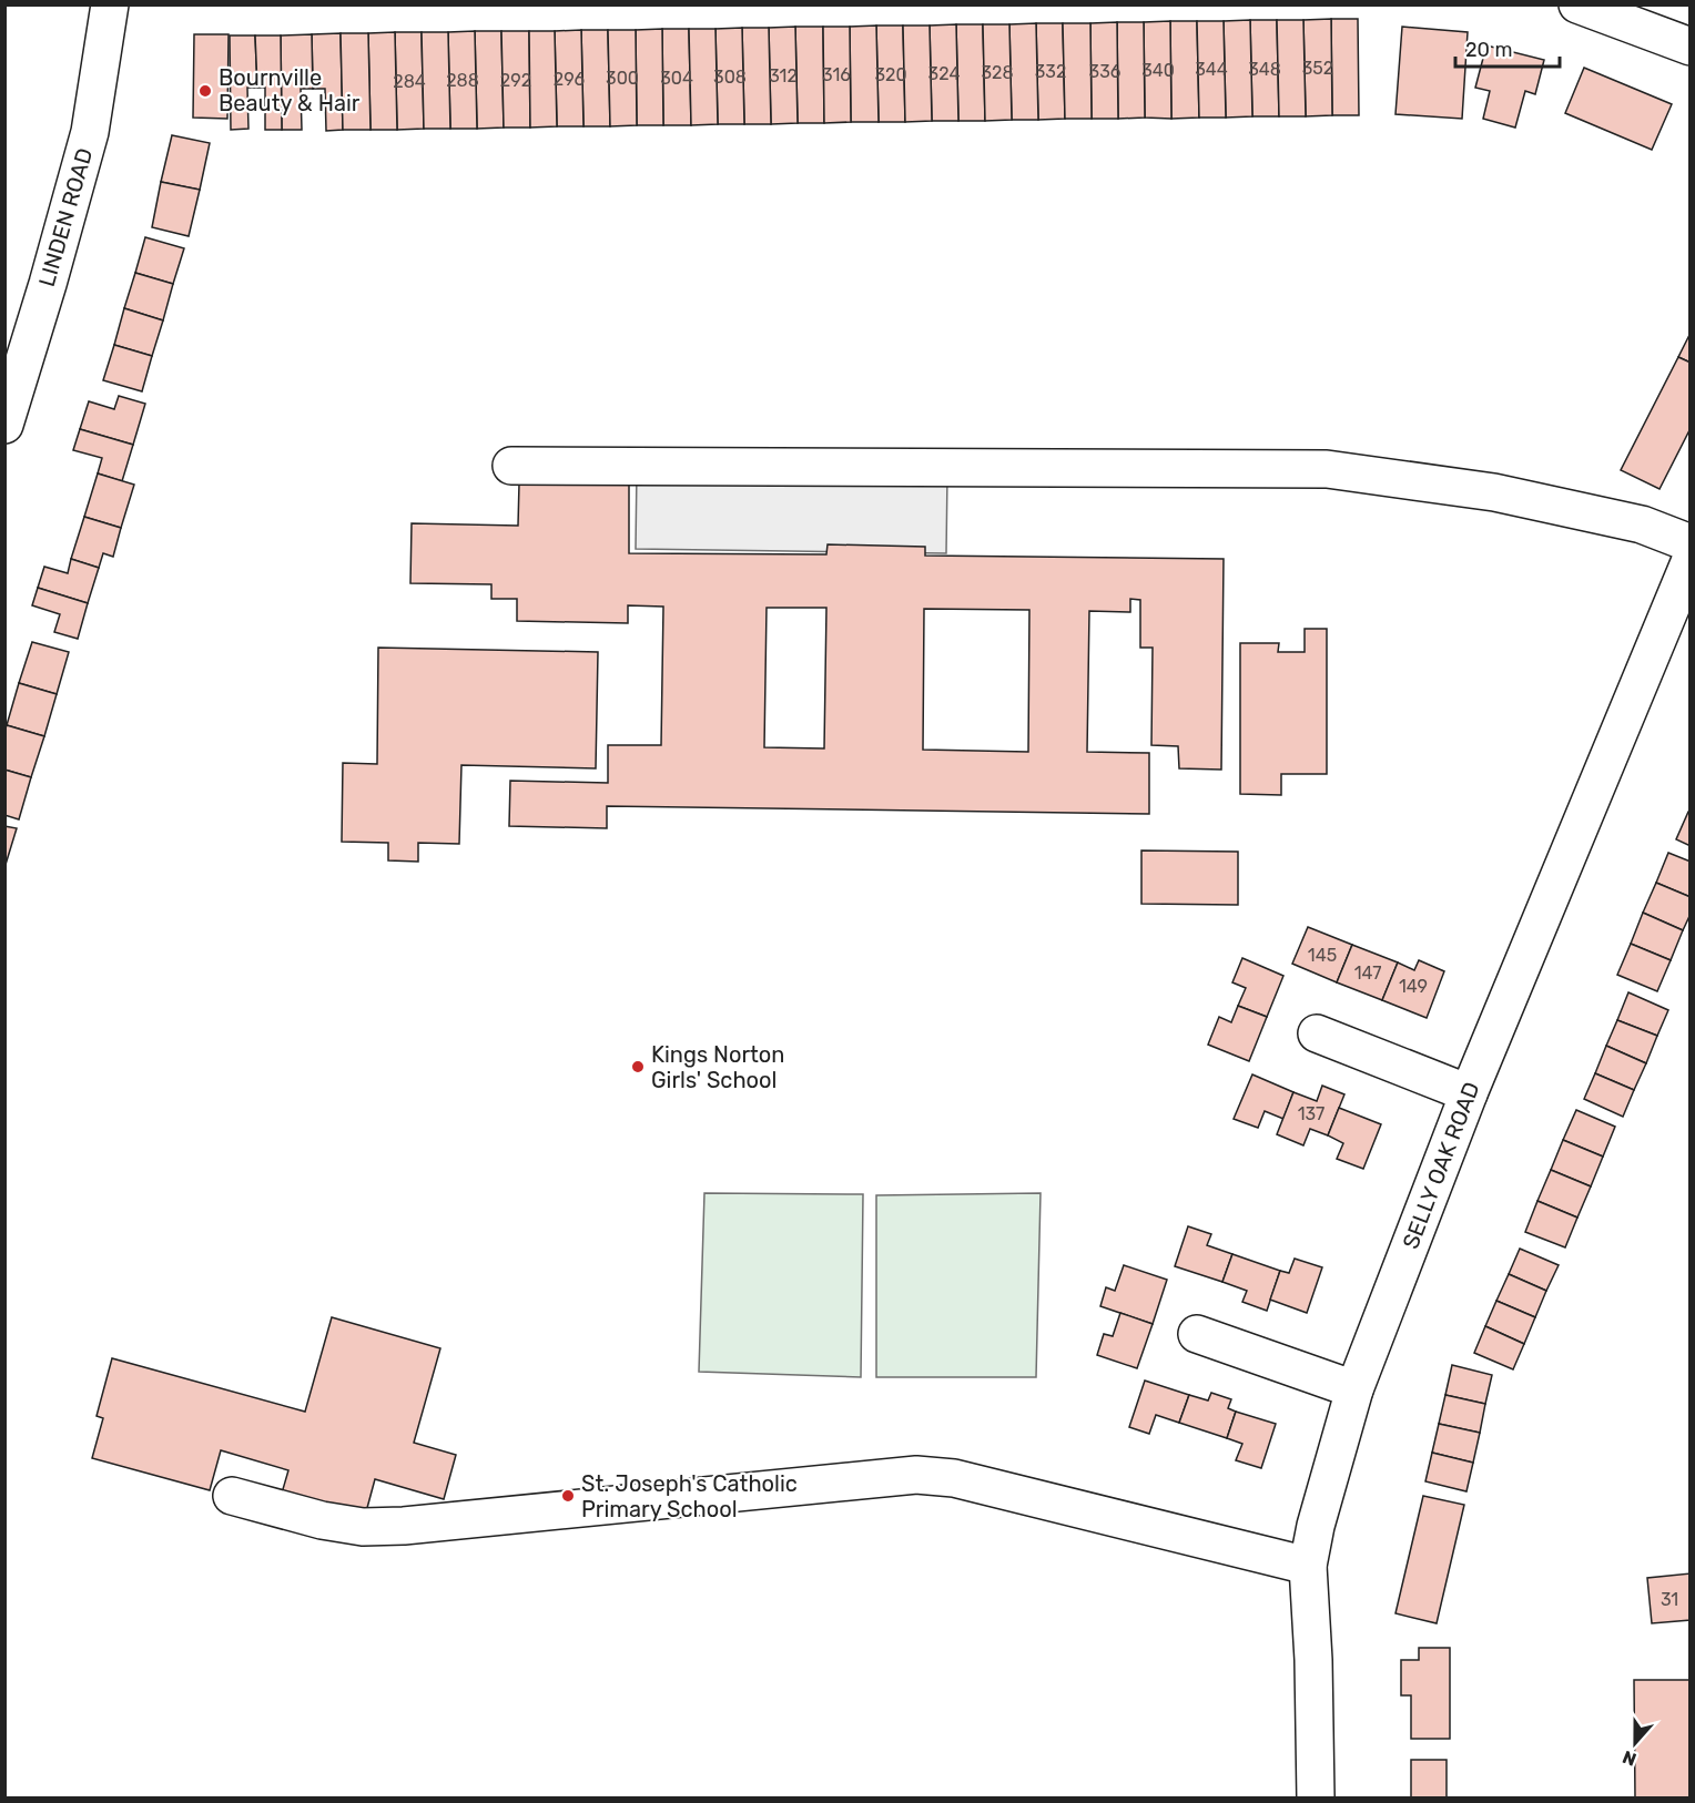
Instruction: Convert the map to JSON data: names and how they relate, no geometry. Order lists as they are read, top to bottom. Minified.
{"streets":{"main road":["LINDEN ROAD","SELLY OAK ROAD"]},"places":["Bournville Beauty & Hair","Kings Norton Girls' School","St. Joseph's Catholic Primary School"],"house_numbers":["352","344","348","340","332","336","328","324","316","320","312","308","300","304","296","288","292","284","145","147","149","137","31"],"scale_bar":"20 m","north":"bottom"}
